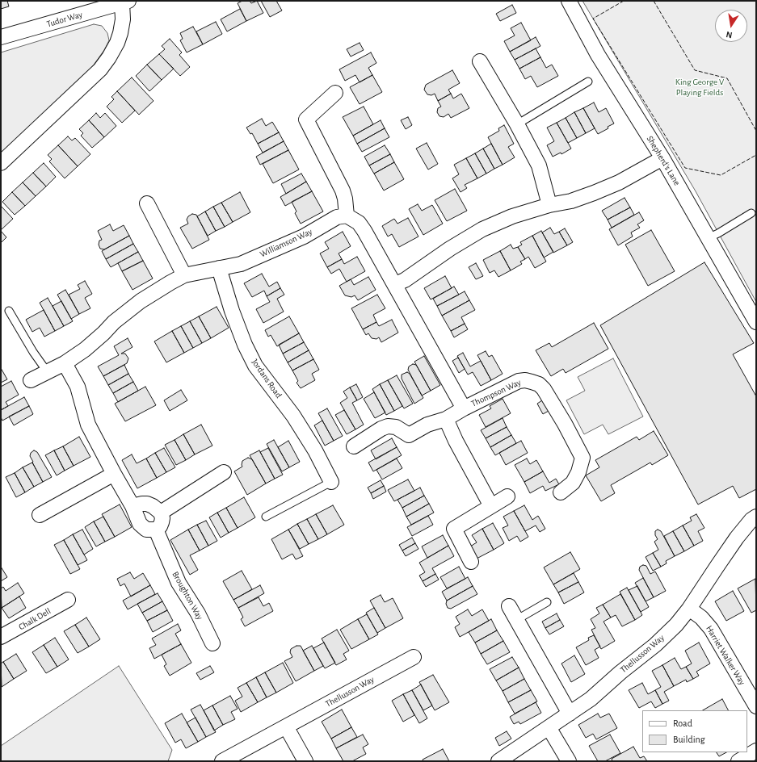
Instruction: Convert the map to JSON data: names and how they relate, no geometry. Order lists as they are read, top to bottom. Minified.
{"streets":{"street":["Tudor Way","Shepherd's Lane","Williamson Way","Jordans Road","Thompson Way","Broughton Way","Chalk Dell","Thellusson Way","Harriet Walker Way"]},"crossings":[["Williamson Way","Jordans Road"],["Thellusson Way","Harriet Walker Way"]],"parks":["King George V Playing Fields"],"legend":["Road","Building"],"north":"bottom"}
